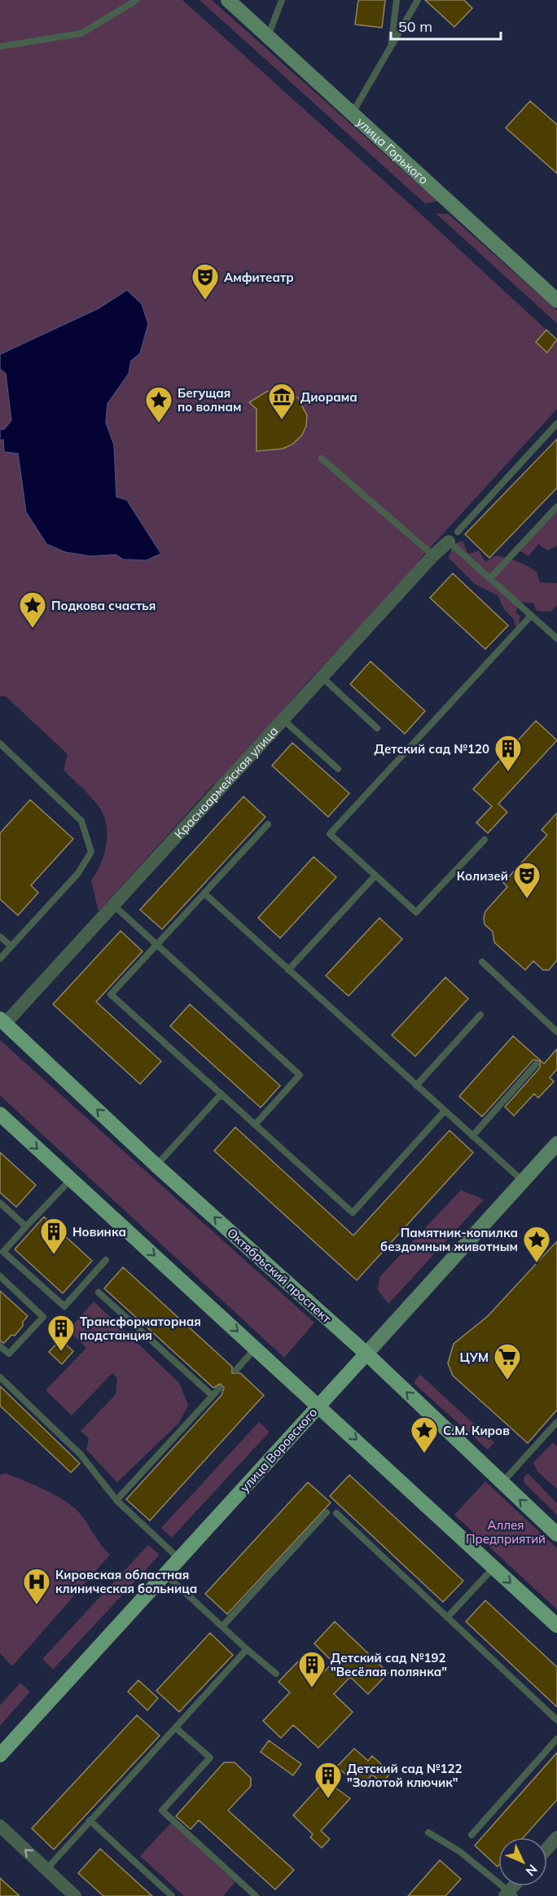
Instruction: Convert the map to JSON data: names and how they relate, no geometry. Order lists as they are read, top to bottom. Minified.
{"streets":{"main road":["Октябрьский проспект","улица Воровского"],"street":["улица Горького","Красноармейская улица"]},"crossings":[["Красноармейская улица","Октябрьский проспект"],["Октябрьский проспект","улица Воровского"]],"parks":["Аллея Предприятий"],"places":{"theatre":["Амфитеатр","Колизей"],"museum":["Диорама"],"place":["Бегущая по волнам","Подкова счастья","Памятник-копилка бездомным животным","С.М. Киров"],"building":["Детский сад №120","Новинка","Трансформаторная подстанция","Детский сад №192 \"Весёлая полянка\"","Детский сад №122 \"Золотой ключик\""],"supermarket":["ЦУМ"],"hospital":["Кировская областная клиническая больница"]},"scale_bar":"50 m","north":"bottom right"}
